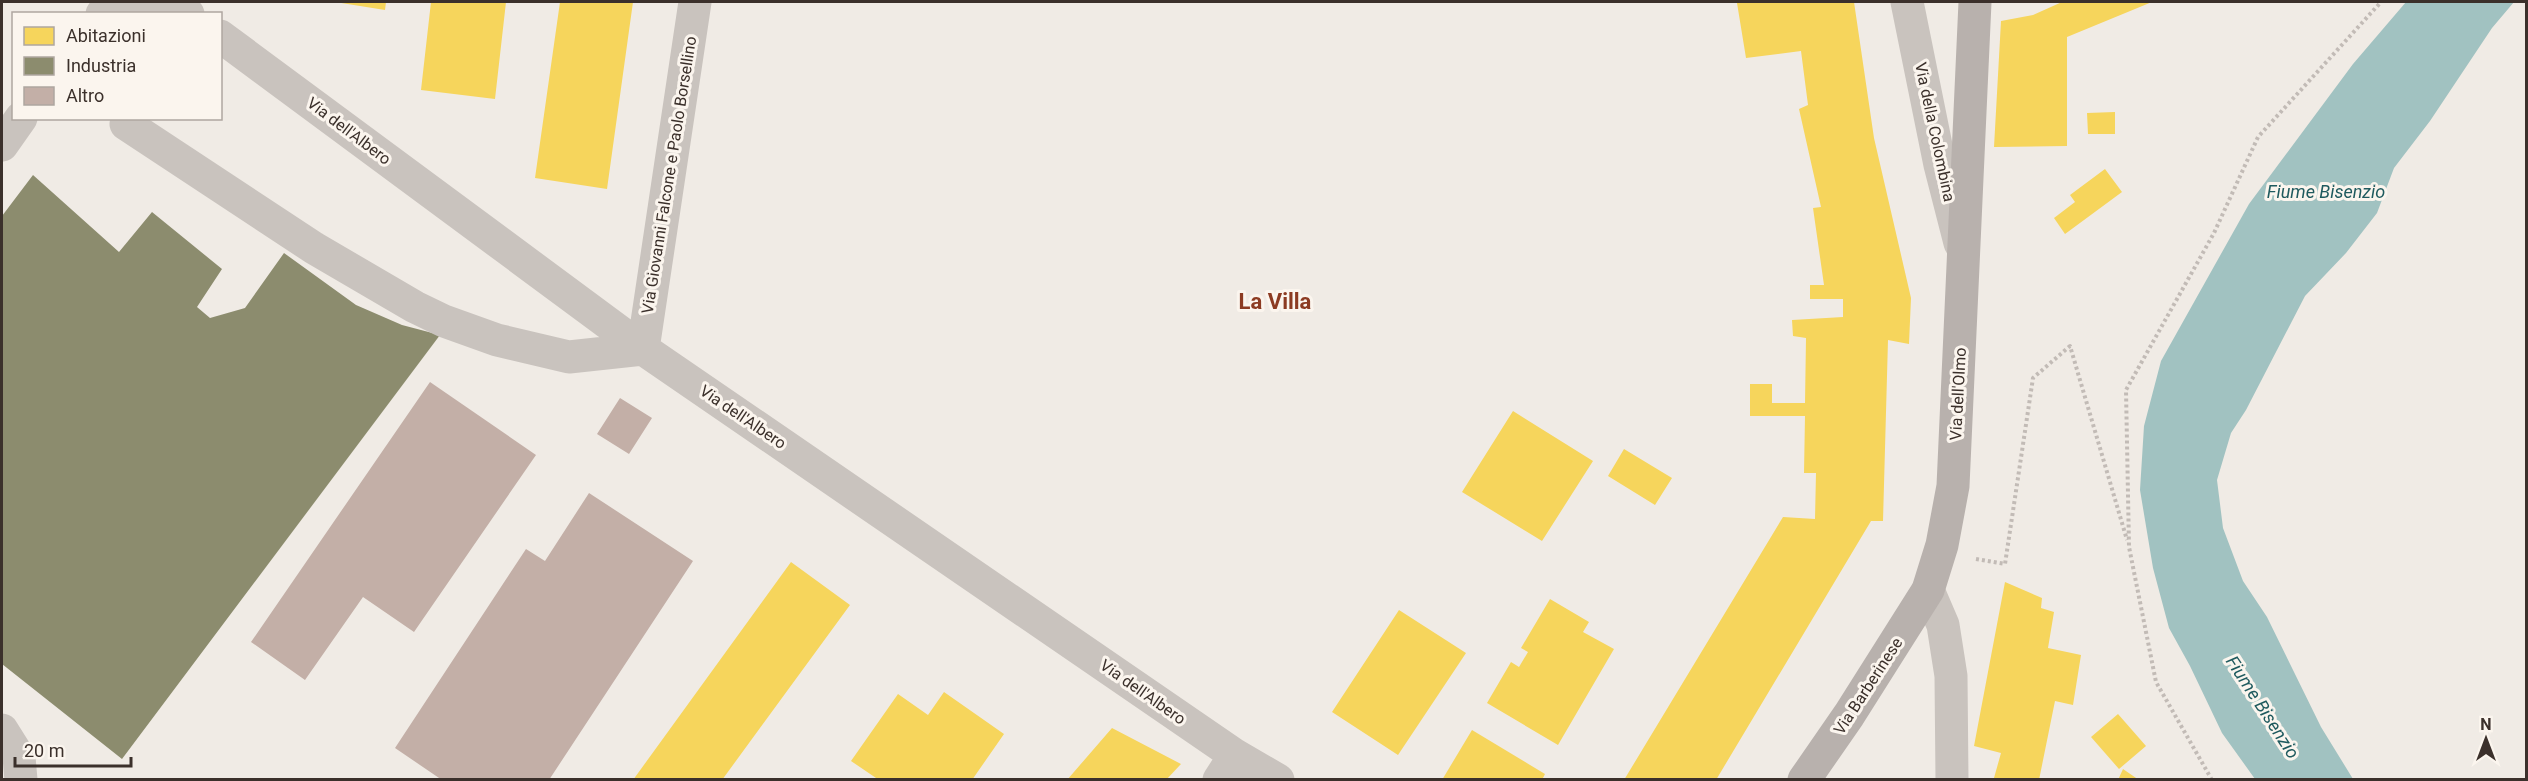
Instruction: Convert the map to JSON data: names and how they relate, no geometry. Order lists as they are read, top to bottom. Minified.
{"streets":{"main road":["Via dell'Olmo","Via Barberinese"],"street":["Via dell'Albero","Via della Colombina","Via Giovanni Falcone e Paolo Borsellino"]},"crossings":[["Via dell'Albero","Via Giovanni Falcone e Paolo Borsellino"],["Via della Colombina","Via dell'Olmo"],["Via dell'Olmo","Via Barberinese"]],"districts":["La Villa"],"water":["Fiume Bisenzio"],"legend":["Abitazioni","Industria","Altro"],"scale_bar":"20 m","north":"top"}
